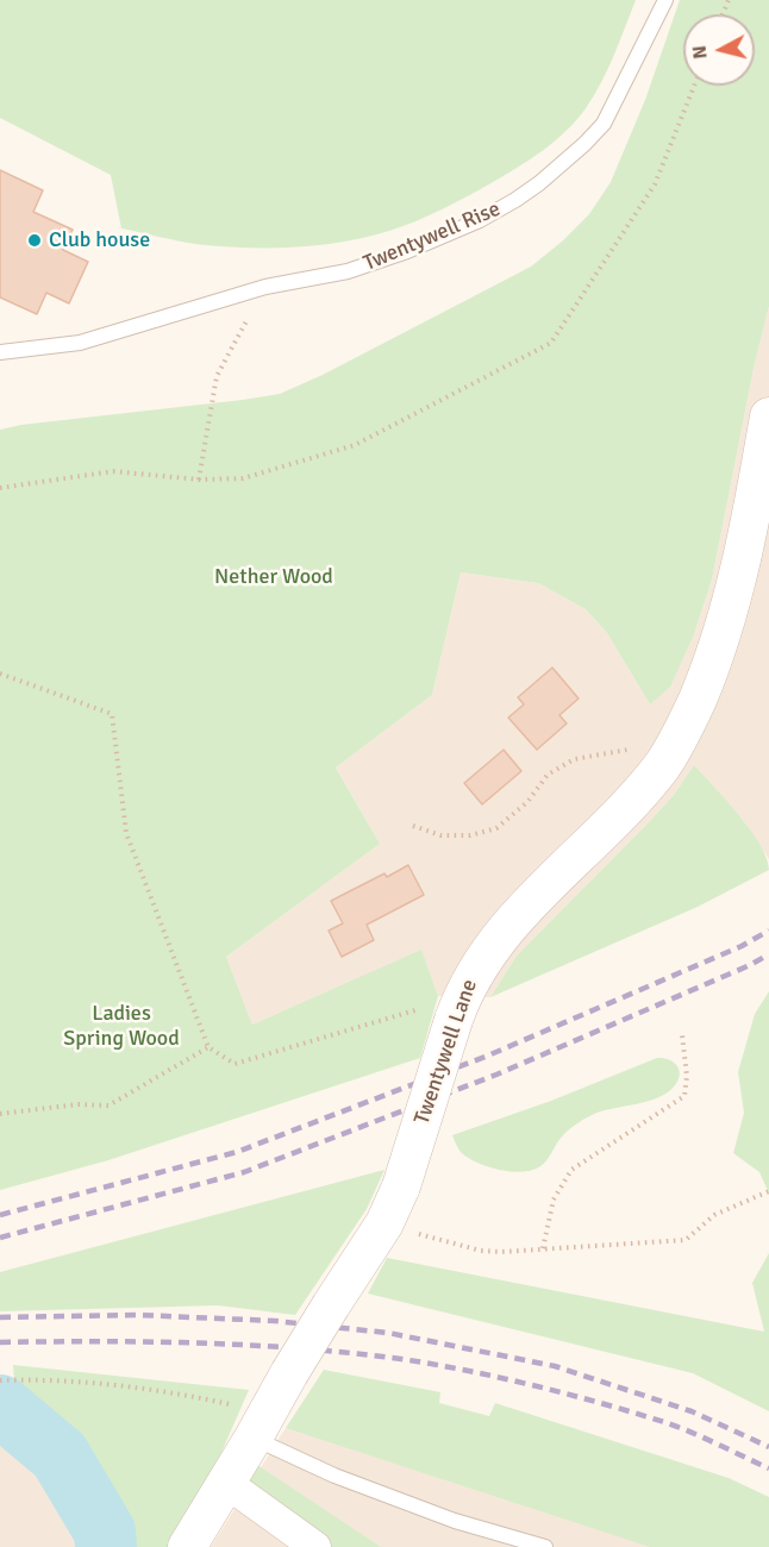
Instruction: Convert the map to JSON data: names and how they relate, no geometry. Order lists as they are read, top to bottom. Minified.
{"streets":{"street":["Twentywell Lane"],"lane":["Twentywell Rise"]},"parks":["Nether Wood","Ladies Spring Wood"],"places":["Club house"],"north":"left"}
